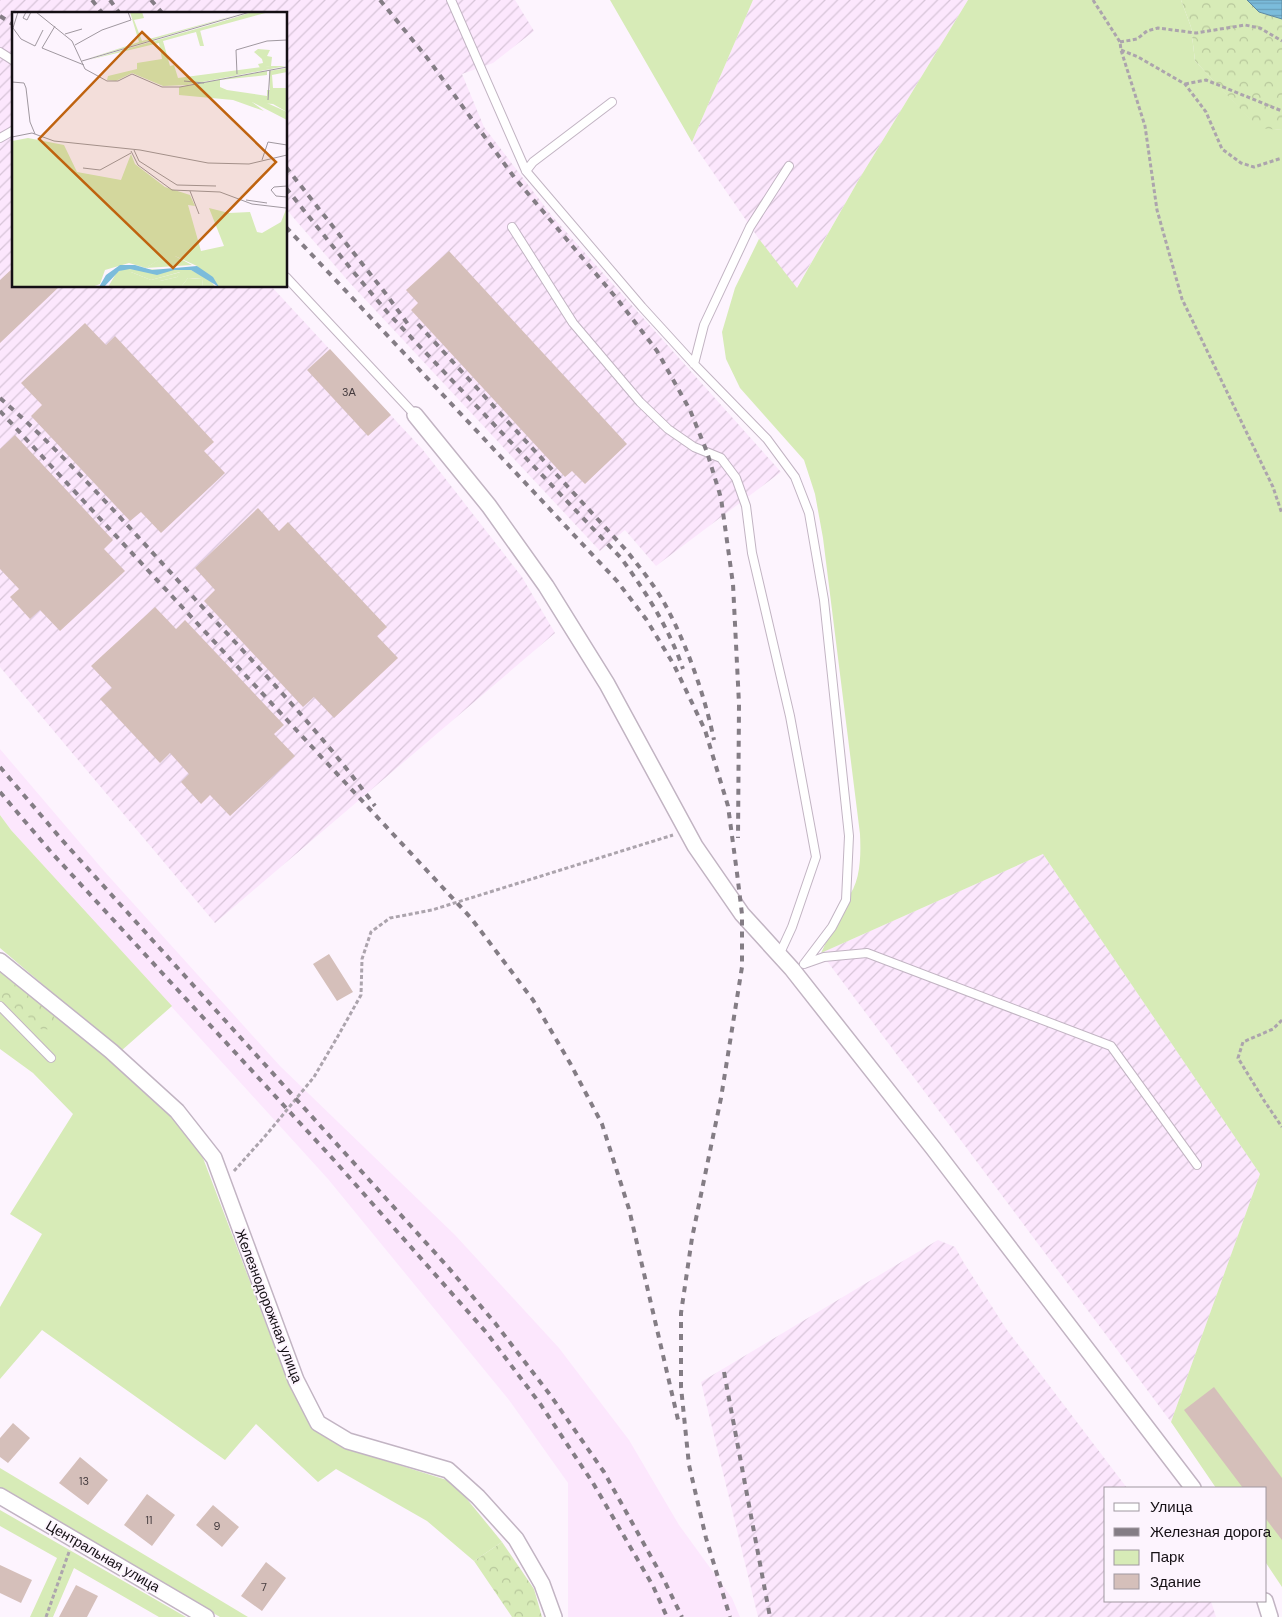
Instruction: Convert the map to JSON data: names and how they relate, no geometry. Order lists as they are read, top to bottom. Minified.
{"streets":{"street":["Железнодорожная улица","Центральная улица"]},"house_numbers":["3А","13","11","9","7"],"legend":["Улица","Железная дорога","Парк","Здание"]}
